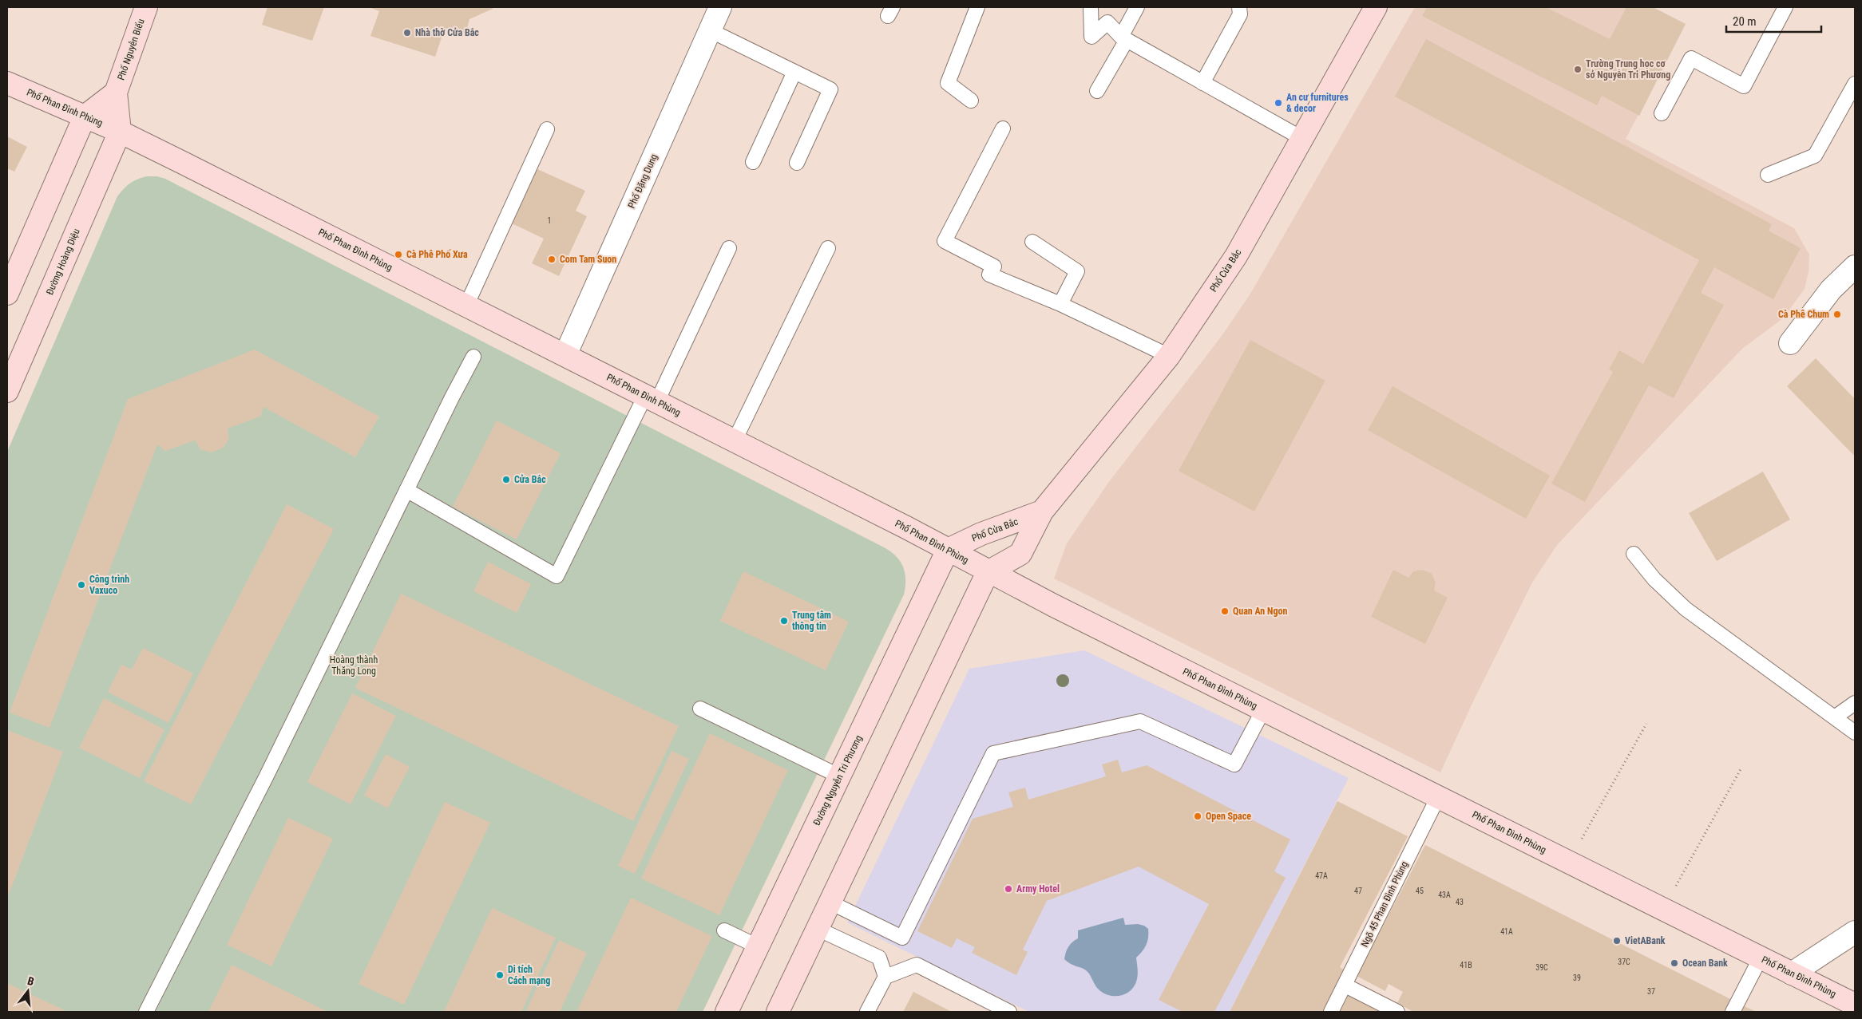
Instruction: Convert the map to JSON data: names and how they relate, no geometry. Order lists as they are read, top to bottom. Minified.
{"streets":{"street":["Phố Nguyễn Biểu","Phố Phan Đình Phùng","Phố Đặng Dung","Đường Hoàng Diệu","Phố Cửa Bắc","Đường Nguyễn Tri Phương"],"lane":["Ngõ 45 Phan Đình Phùng"]},"crossings":[["Phố Nguyễn Biểu","Phố Phan Đình Phùng"],["Phố Nguyễn Biểu","Đường Hoàng Diệu"],["Phố Phan Đình Phùng","Phố Đặng Dung"],["Phố Phan Đình Phùng","Đường Hoàng Diệu"],["Phố Phan Đình Phùng","Phố Cửa Bắc"],["Phố Phan Đình Phùng","Đường Nguyễn Tri Phương"],["Phố Phan Đình Phùng","Ngõ 45 Phan Đình Phùng"],["Phố Cửa Bắc","Đường Nguyễn Tri Phương"]],"parks":["Hoàng thành Thăng Long"],"places":["Nhà thờ Cửa Bắc","Trường Trung học cơ sở Nguyễn Tri Phương","An cư furnitures & decor","Cà Phê Phố Xưa","Com Tam Suon","Cà Phê Chum","Cửa Bắc","Công trình Vaxuco","Quan An Ngon","Trung tâm thông tin","Open Space","Army Hotel","VietABank","Ocean Bank","Di tích Cách mạng"],"house_numbers":["1","47A","47","45","43A","43","41A","37C","41B","39C","39","37"],"scale_bar":"20 m","north":"top"}
